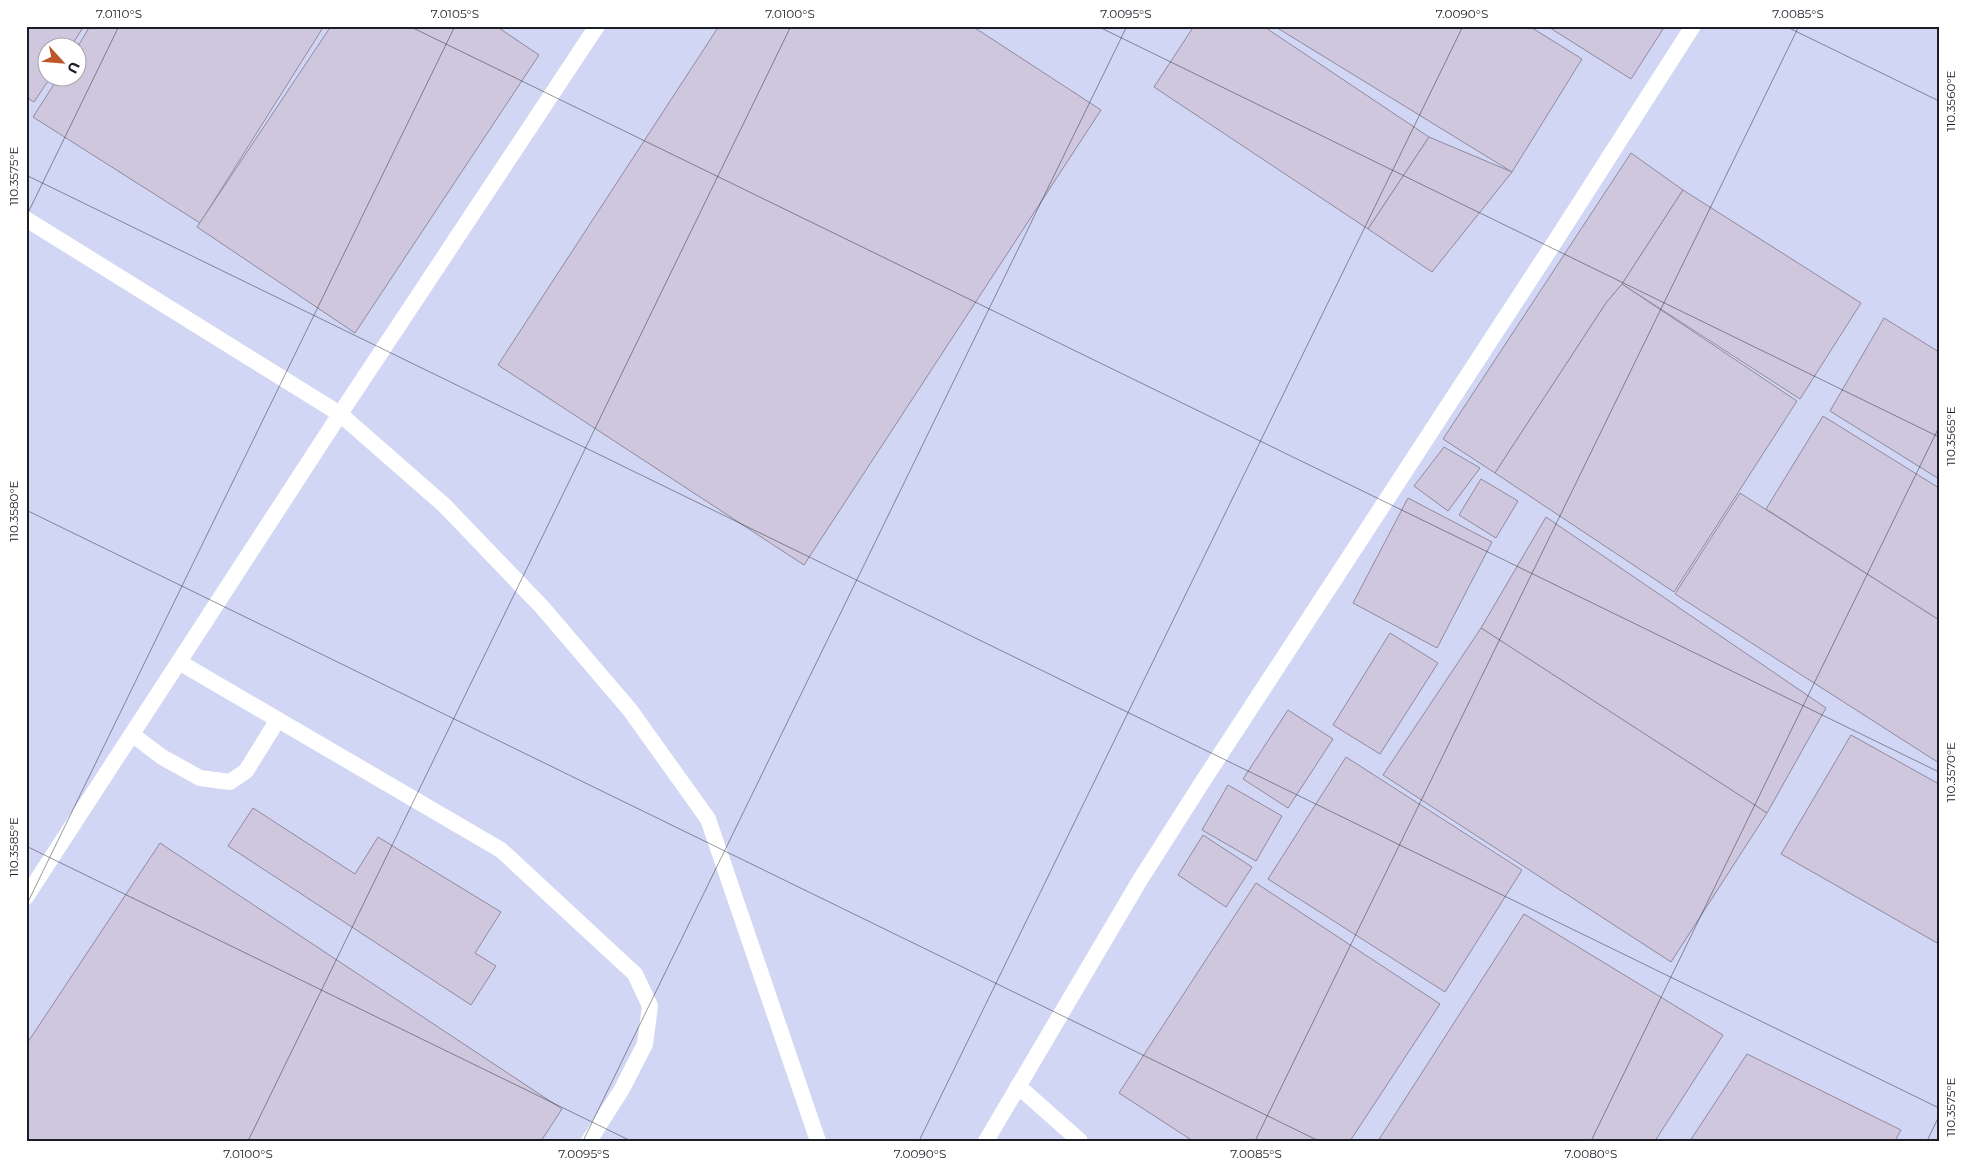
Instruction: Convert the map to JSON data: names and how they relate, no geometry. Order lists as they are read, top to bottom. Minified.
{"north":"bottom right","coordinates":["7.0110°S","7.0105°S","7.0100°S","7.0095°S","7.0090°S","7.0085°S","110.3560°E","110.3575°E","110.3565°E","110.3580°E","110.3570°E","110.3585°E","7.0080°S"]}
